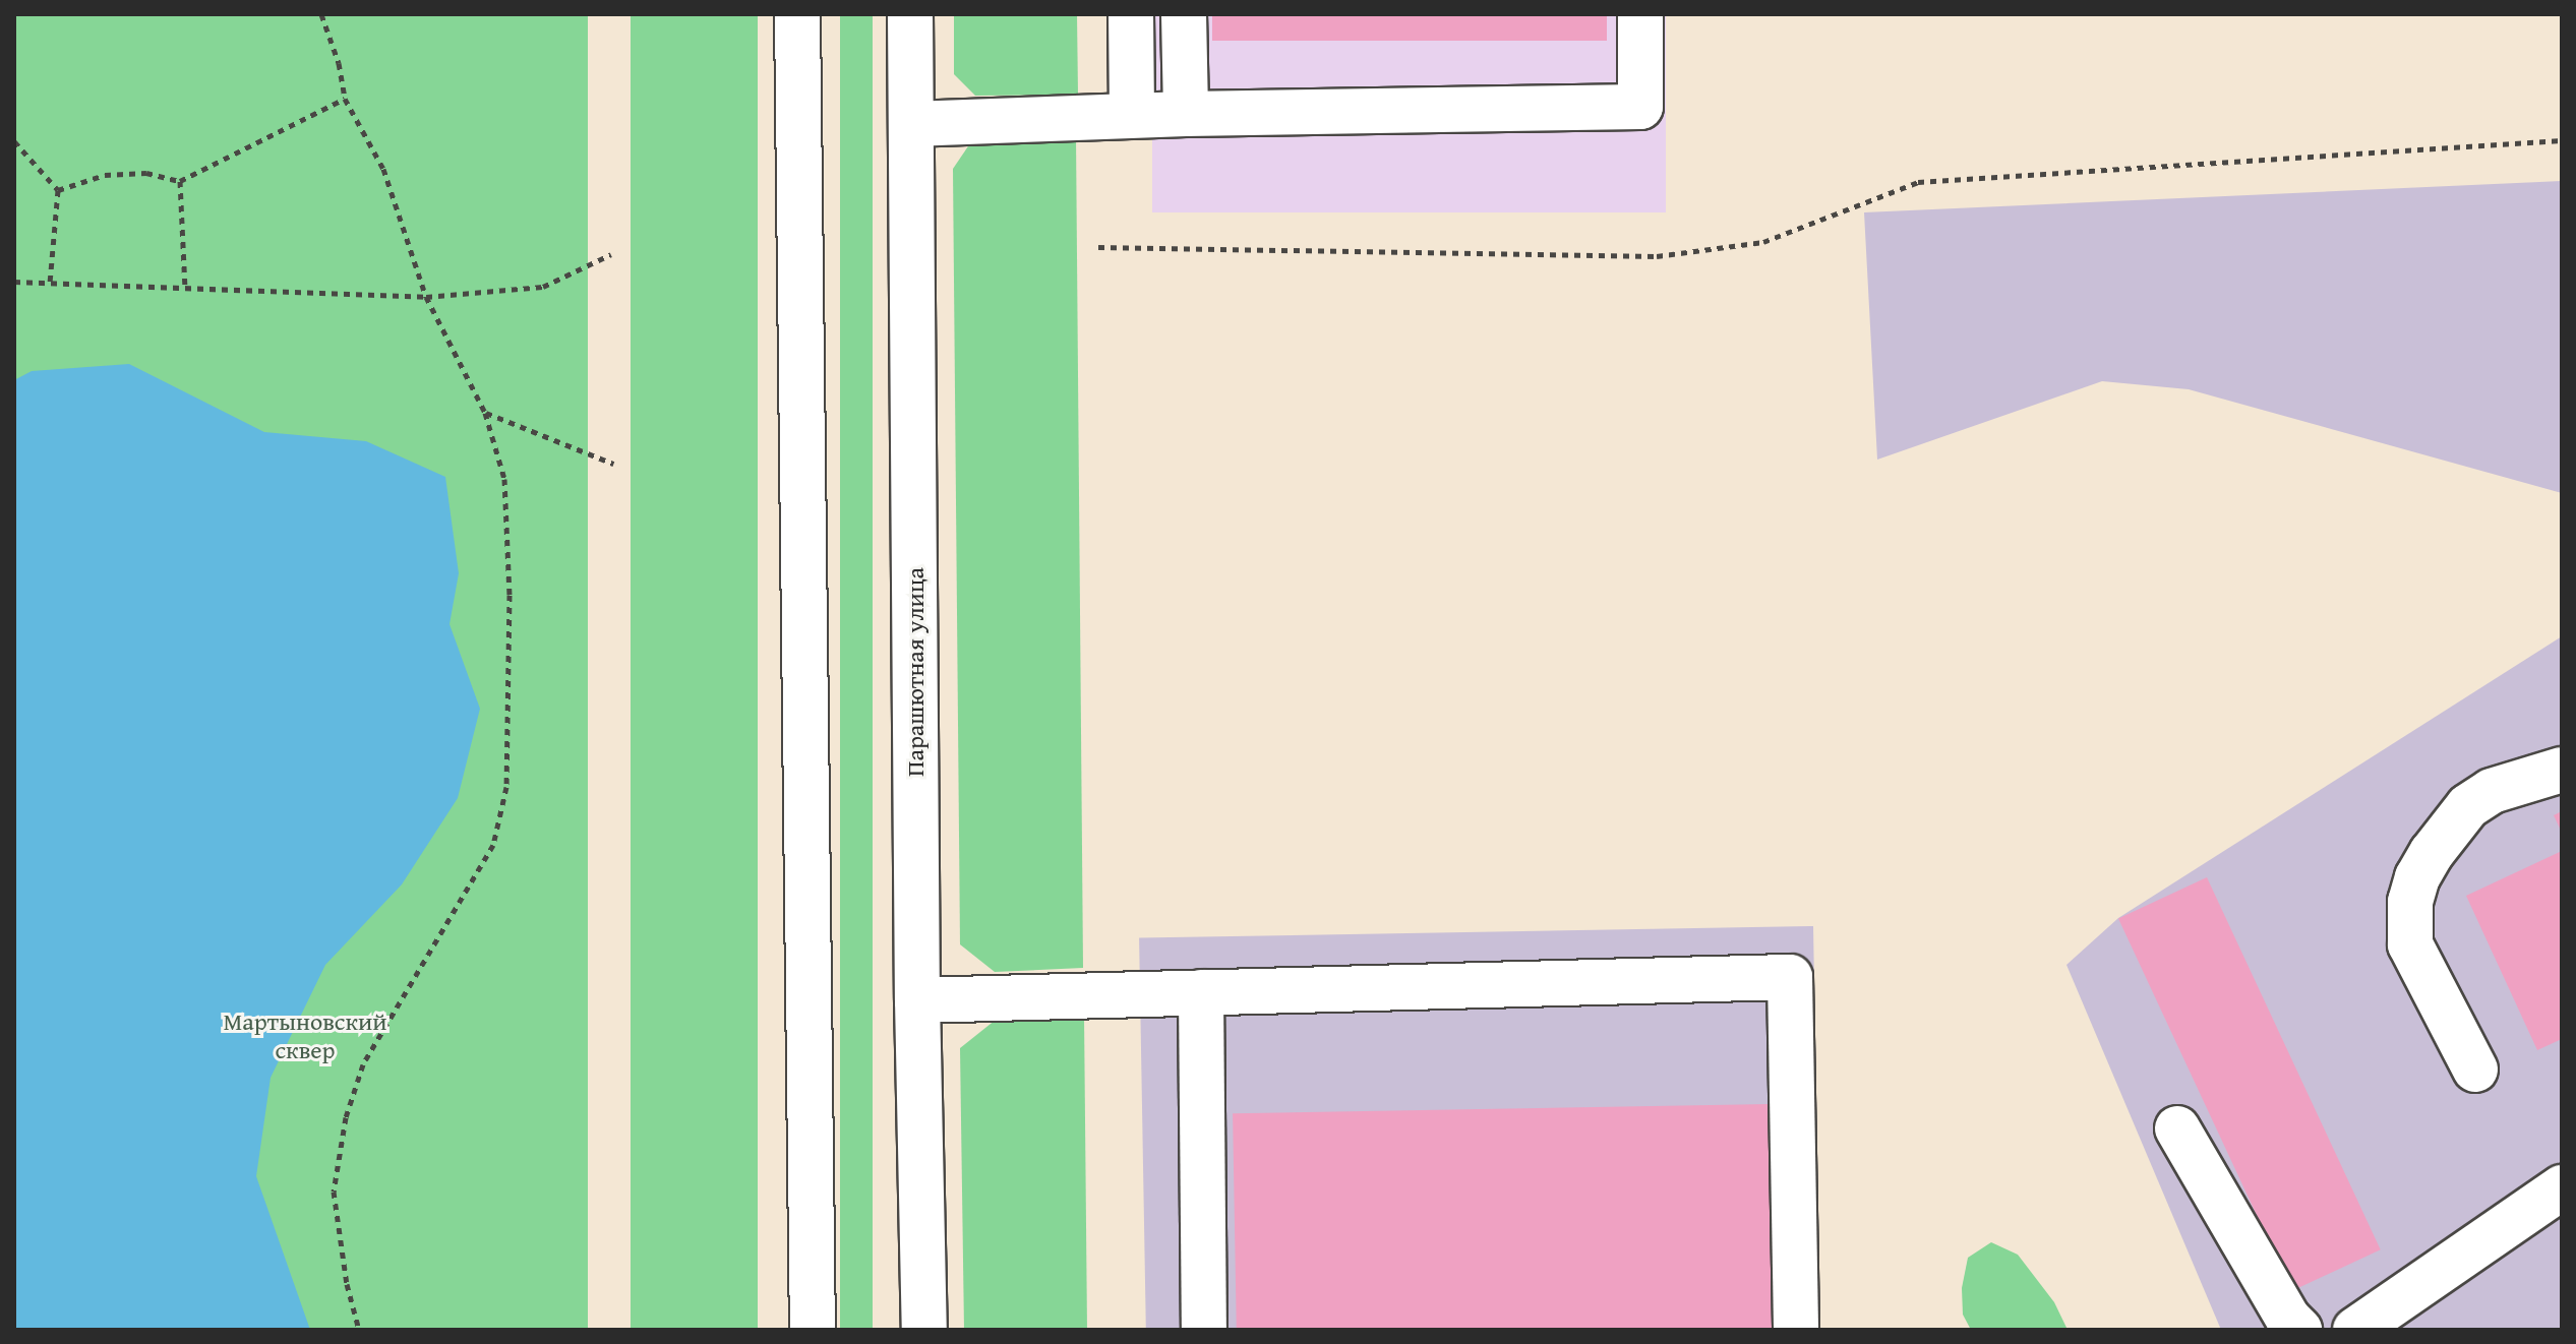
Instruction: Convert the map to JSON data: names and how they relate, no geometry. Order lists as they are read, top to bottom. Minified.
{"streets":{"main road":["Парашютная улица"]},"parks":["Мартыновский сквер"]}
